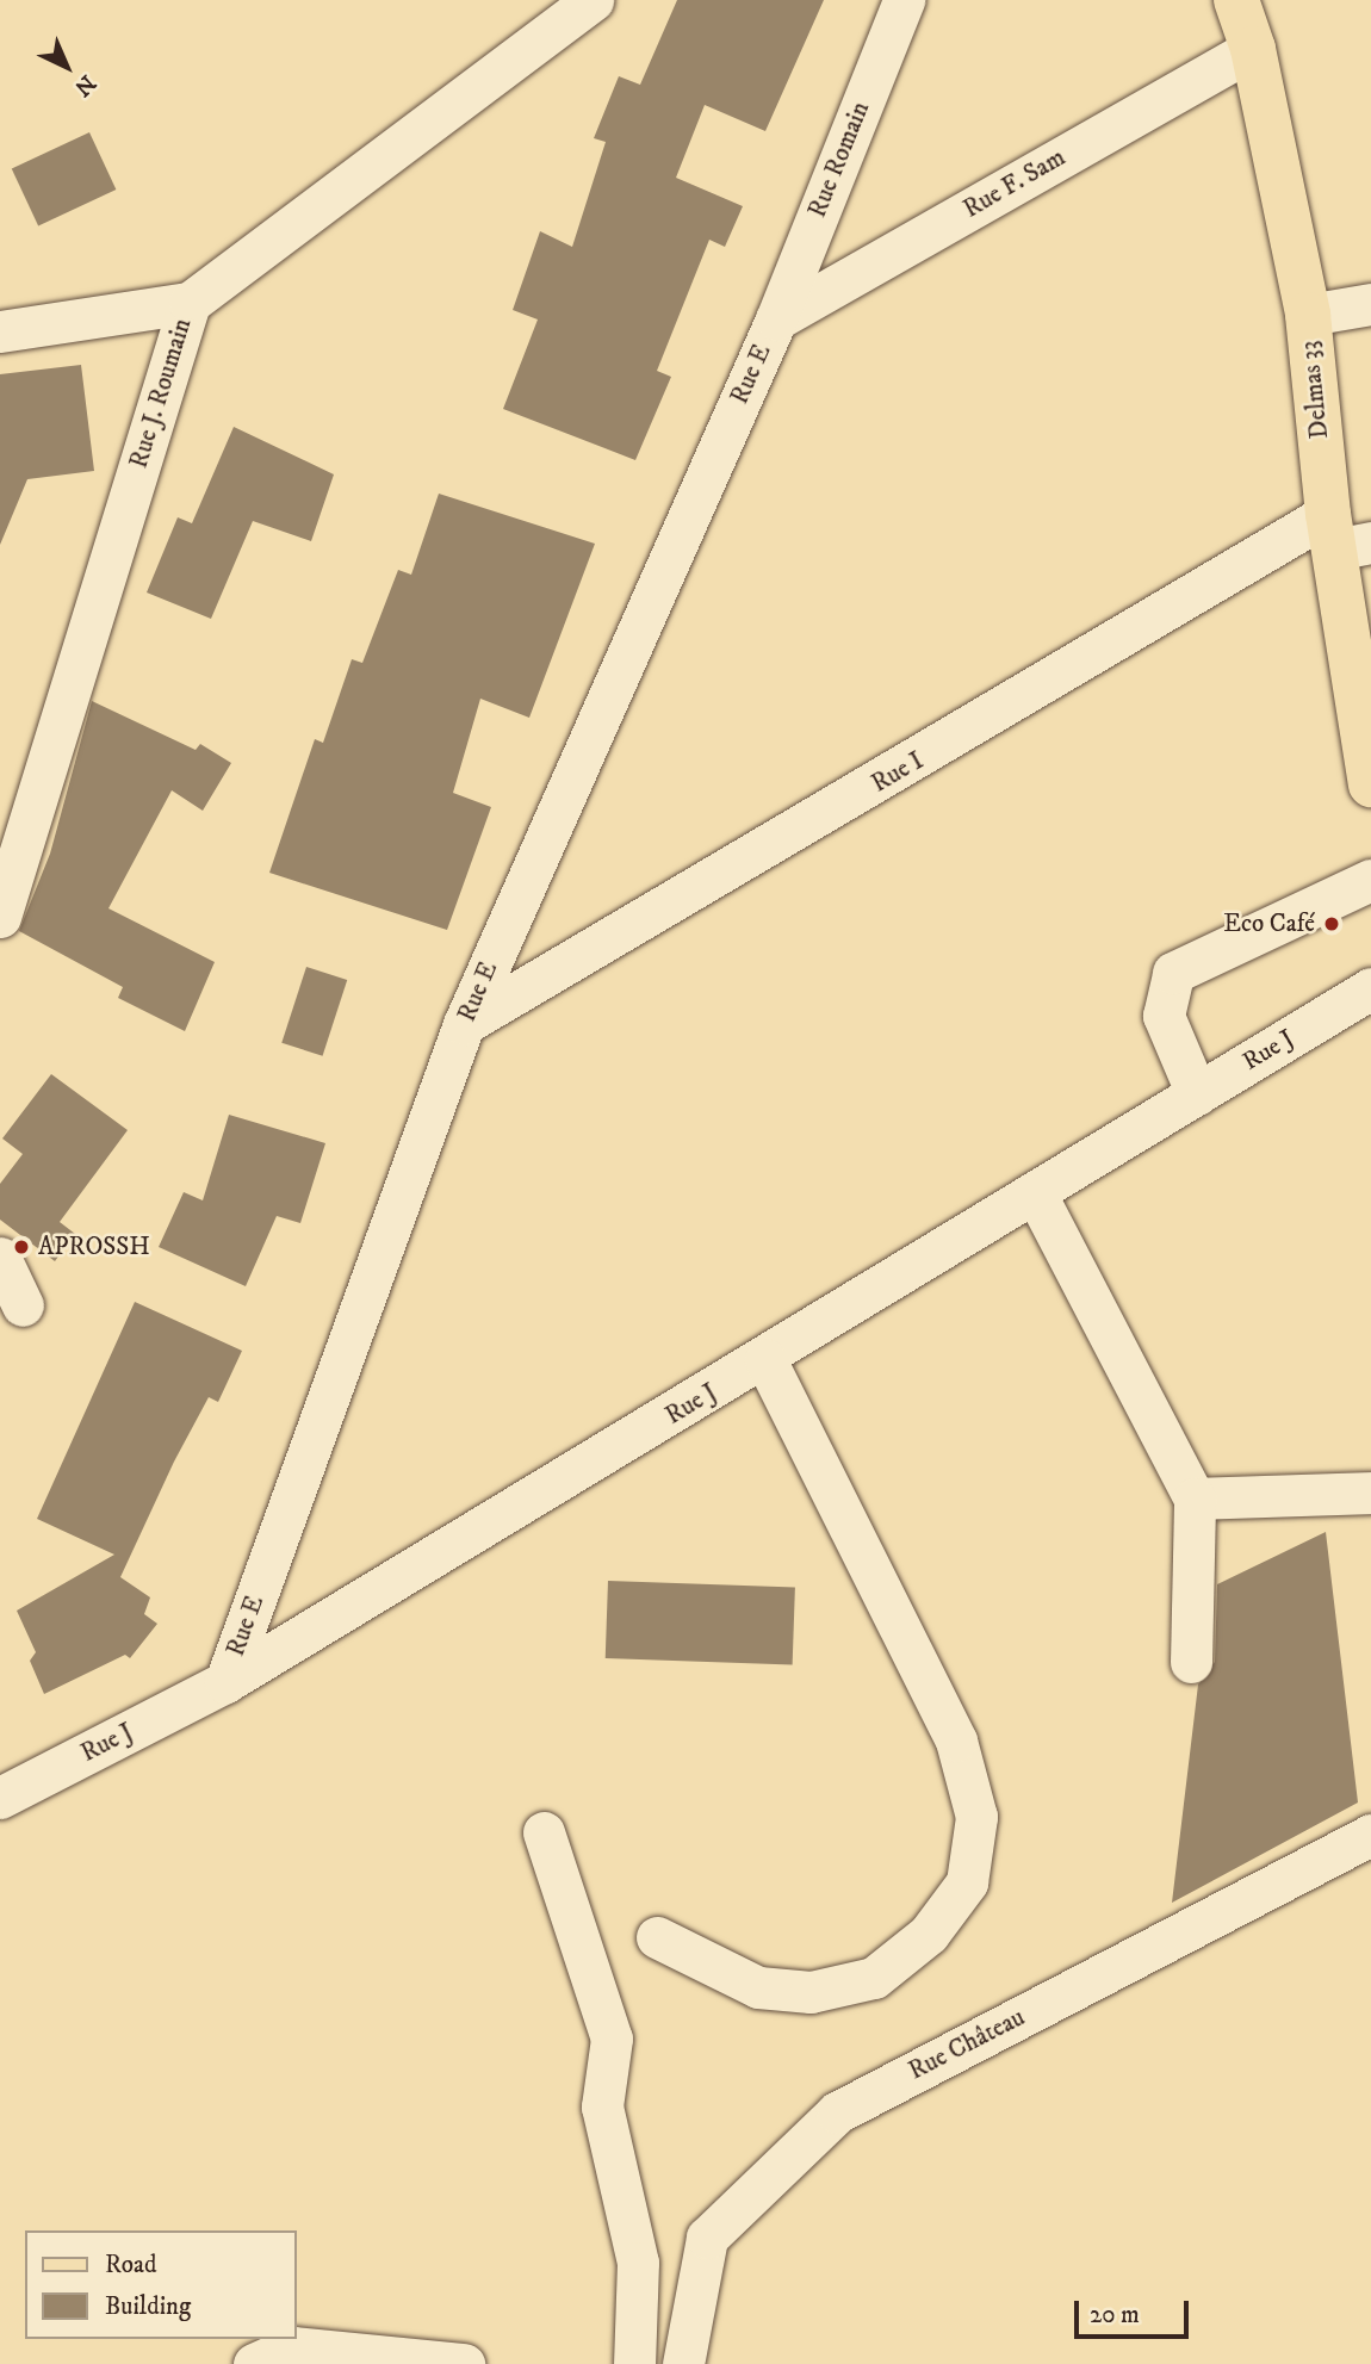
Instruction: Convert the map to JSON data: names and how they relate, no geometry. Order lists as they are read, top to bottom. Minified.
{"streets":{"main road":["Delmas 33"],"street":["Rue Romain","Rue F. Sam","Rue E","Rue J. Roumain","Rue I","Rue J","Rue Château"]},"crossings":[["Rue Romain","Rue F. Sam"],["Rue Romain","Rue E"],["Rue F. Sam","Rue E"],["Rue F. Sam","Delmas 33"],["Rue E","Rue I"],["Rue E","Rue J"],["Delmas 33","Rue I"]],"places":["Eco Café","APROSSH"],"legend":["Road","Building"],"scale_bar":"20 m","north":"bottom right"}
